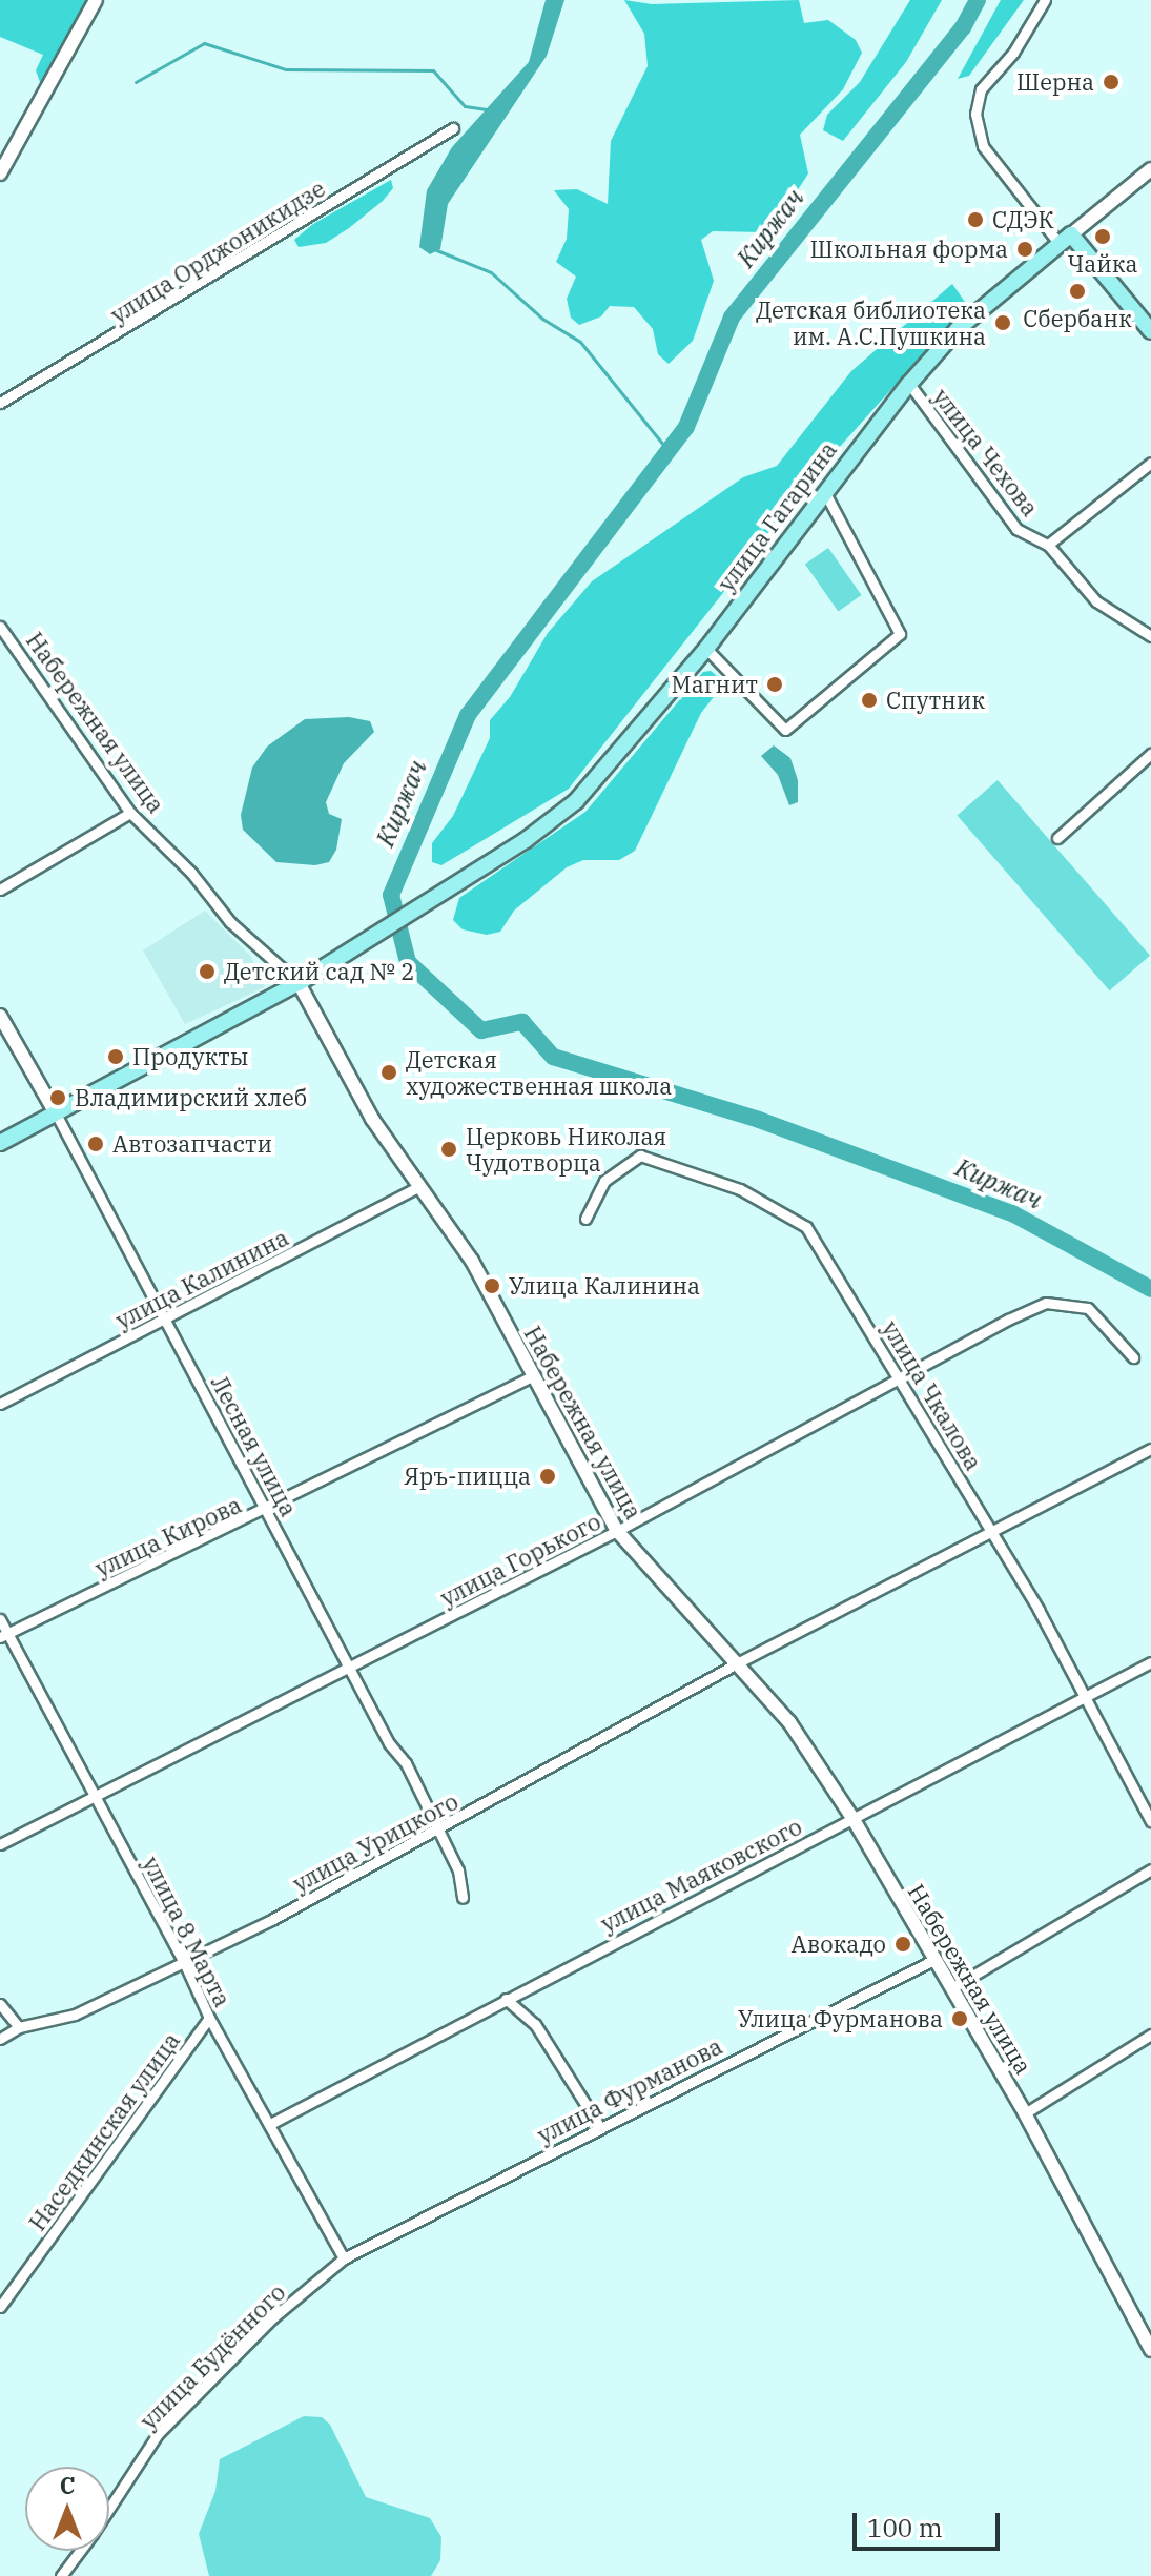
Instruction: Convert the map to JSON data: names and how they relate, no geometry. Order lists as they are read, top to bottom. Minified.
{"streets":{"main road":["улица Гагарина"],"street":["улица Орджоникидзе","улица Чехова","Набережная улица","улица Калинина","улица Чкалова","Лесная улица","улица Кирова","улица Горького","улица Урицкого","улица Маяковского","улица 8 Марта","улица Фурманова","Наседкинская улица","улица Будённого"]},"crossings":[["улица Чехова","улица Гагарина"],["улица Гагарина","Набережная улица"],["улица Гагарина","Лесная улица"],["Набережная улица","улица Калинина"],["Набережная улица","улица Кирова"],["Набережная улица","улица Горького"],["Набережная улица","улица Урицкого"],["Набережная улица","улица Маяковского"],["Набережная улица","улица Фурманова"],["улица Калинина","Лесная улица"],["улица Чкалова","улица Горького"],["улица Чкалова","улица Урицкого"],["улица Чкалова","улица Маяковского"],["Лесная улица","улица Кирова"],["Лесная улица","улица Горького"],["Лесная улица","улица Урицкого"],["улица Кирова","улица 8 Марта"],["улица Горького","улица 8 Марта"],["улица Урицкого","улица 8 Марта"],["улица Маяковского","улица 8 Марта"],["улица 8 Марта","улица Фурманова"],["улица 8 Марта","Наседкинская улица"],["улица 8 Марта","улица Будённого"],["улица Фурманова","улица Будённого"]],"water":["Киржач"],"places":["Шерна","СДЭК","Чайка","Школьная форма","Сбербанк","Детская библиотека им. А.С.Пушкина","Магнит","Спутник","Детский сад № 2","Продукты","Детская художественная школа","Владимирский хлеб","Автозапчасти","Церковь Николая Чудотворца","Улица Калинина","Яръ-пицца","Авокадо","Улица Фурманова"],"scale_bar":"100 m","north":"top"}
